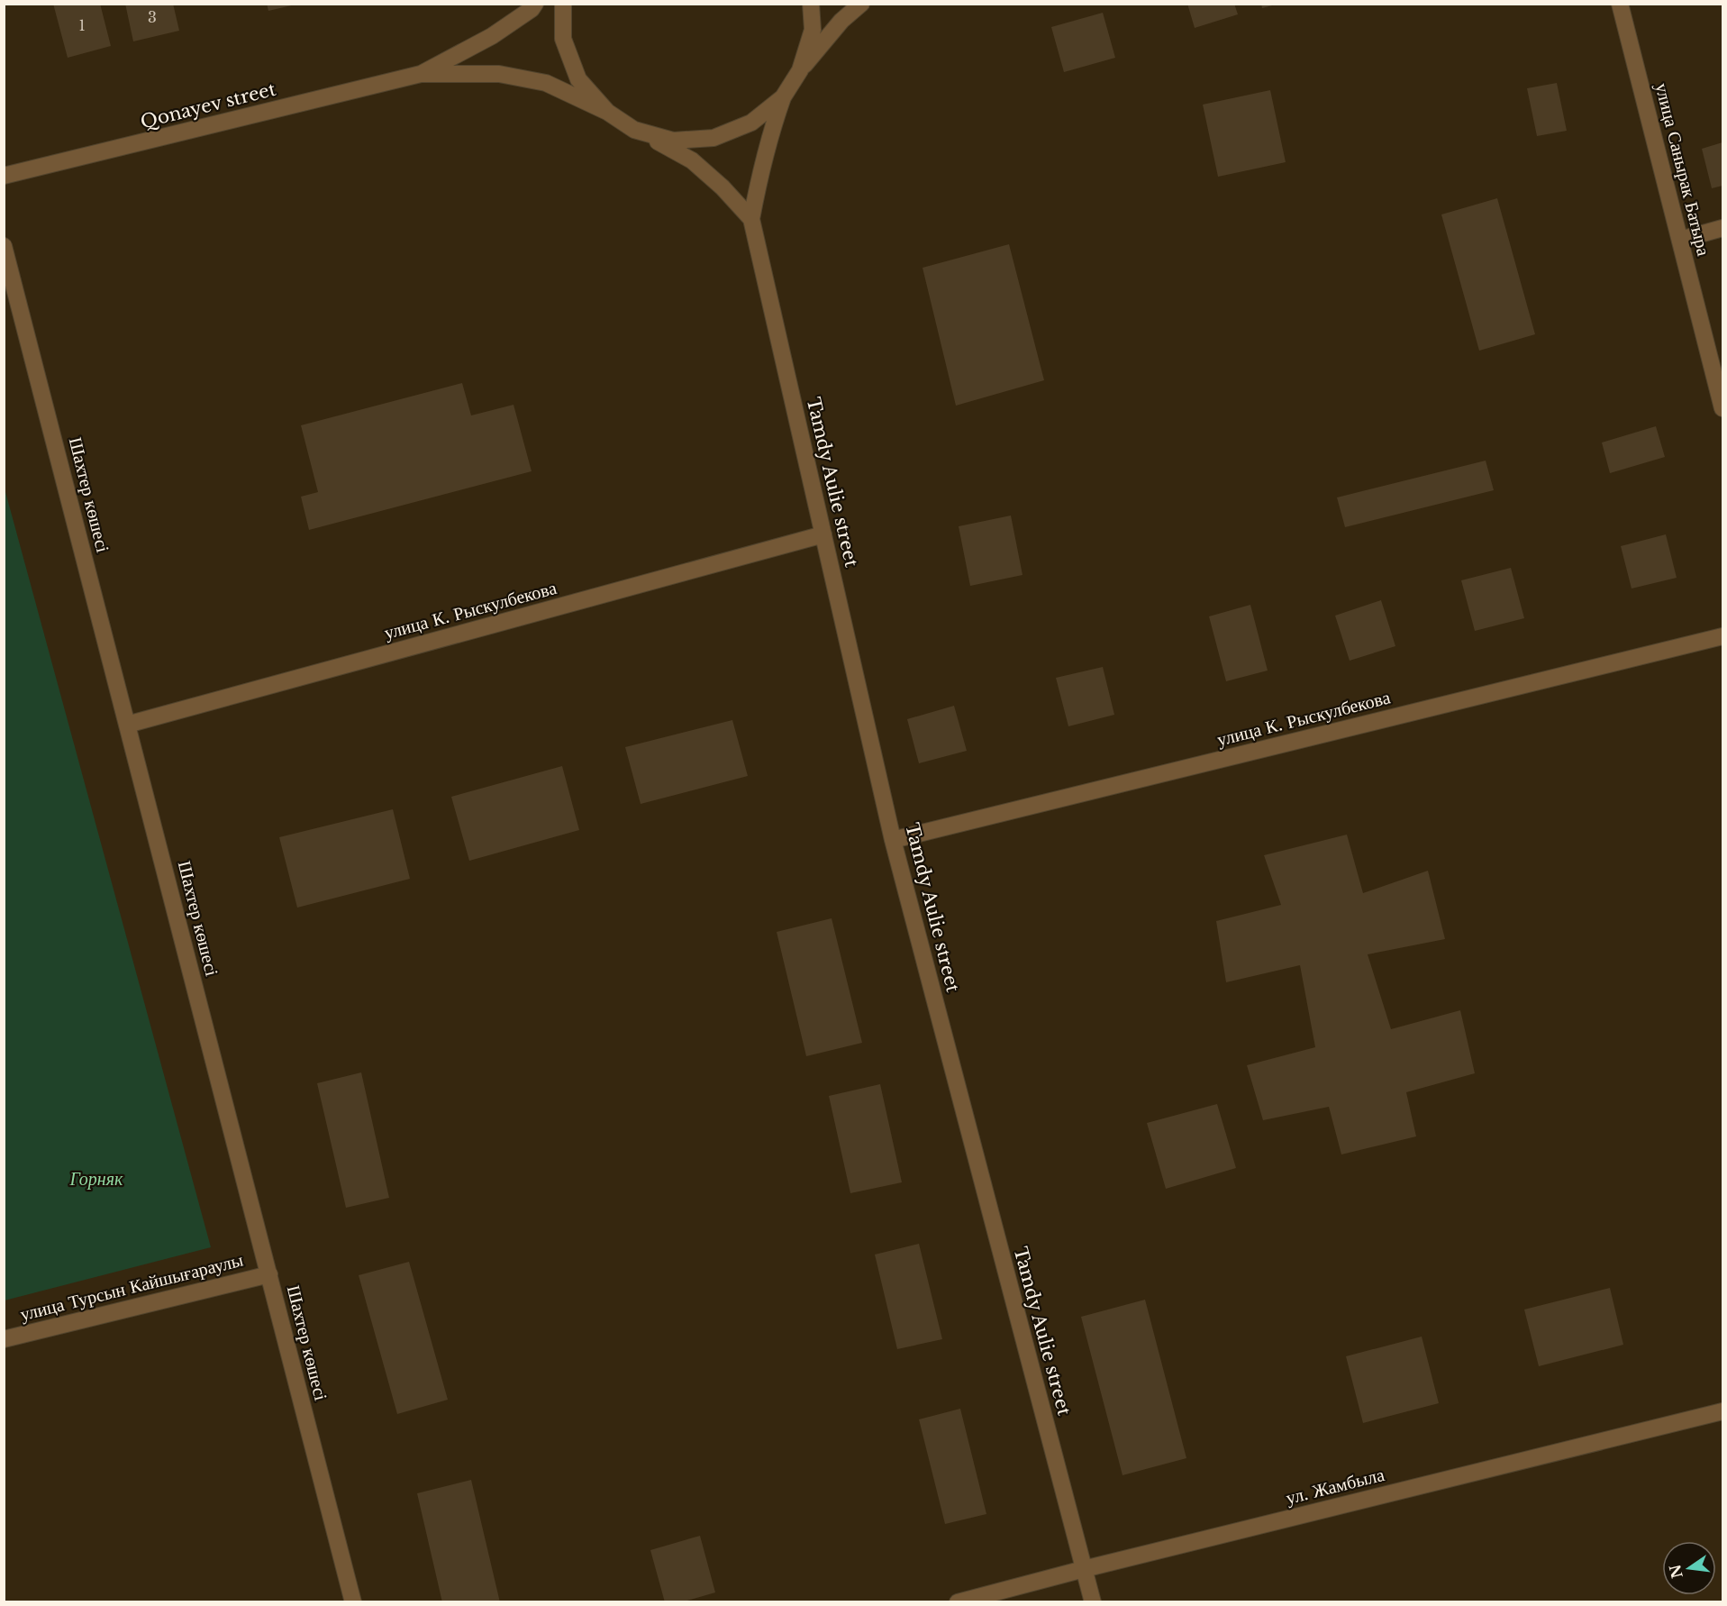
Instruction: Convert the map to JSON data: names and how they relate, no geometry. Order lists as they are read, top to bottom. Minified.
{"streets":{"street":["Qonayev street","улица Санырак Батыра","Tamdy Aulie street","Шахтер көшесі","улица К. Рыскулбекова","улица Турсын Кайшығараулы","ул. Жамбыла"]},"crossings":[["Tamdy Aulie street","улица К. Рыскулбекова"],["Tamdy Aulie street","ул. Жамбыла"],["Шахтер көшесі","улица К. Рыскулбекова"],["Шахтер көшесі","улица Турсын Кайшығараулы"]],"parks":["Горняк"],"house_numbers":["3","1"],"north":"left"}
